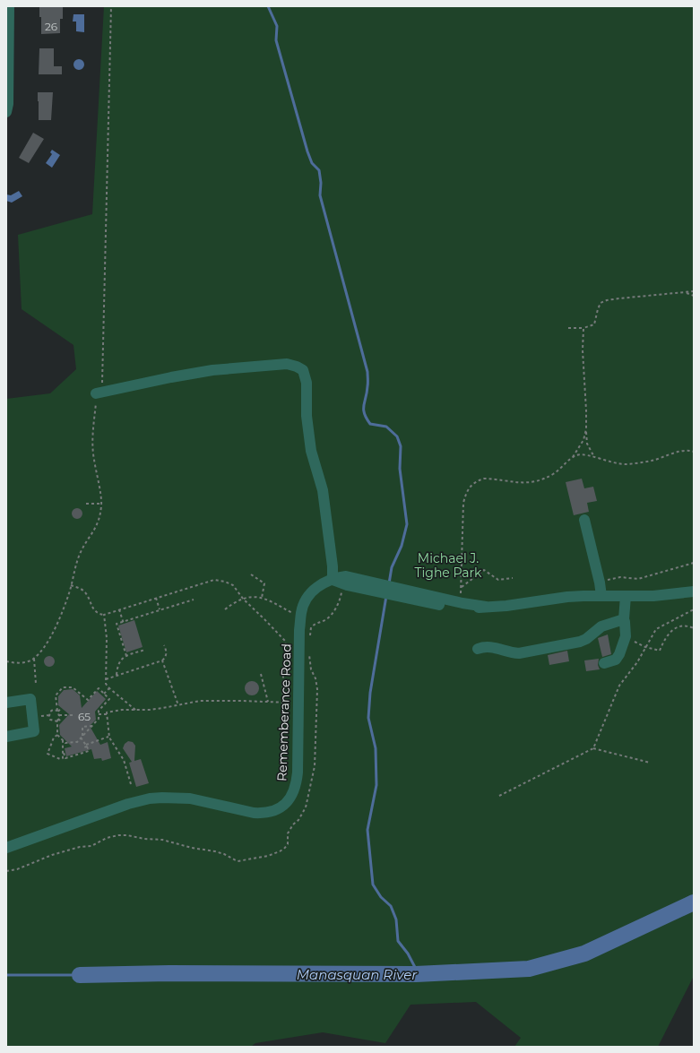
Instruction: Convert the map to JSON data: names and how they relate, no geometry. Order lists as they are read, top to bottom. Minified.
{"streets":{"street":["Rememberance Road"]},"water":["Manasquan River"],"parks":["Michael J. Tighe Park"],"house_numbers":["26","65"]}
